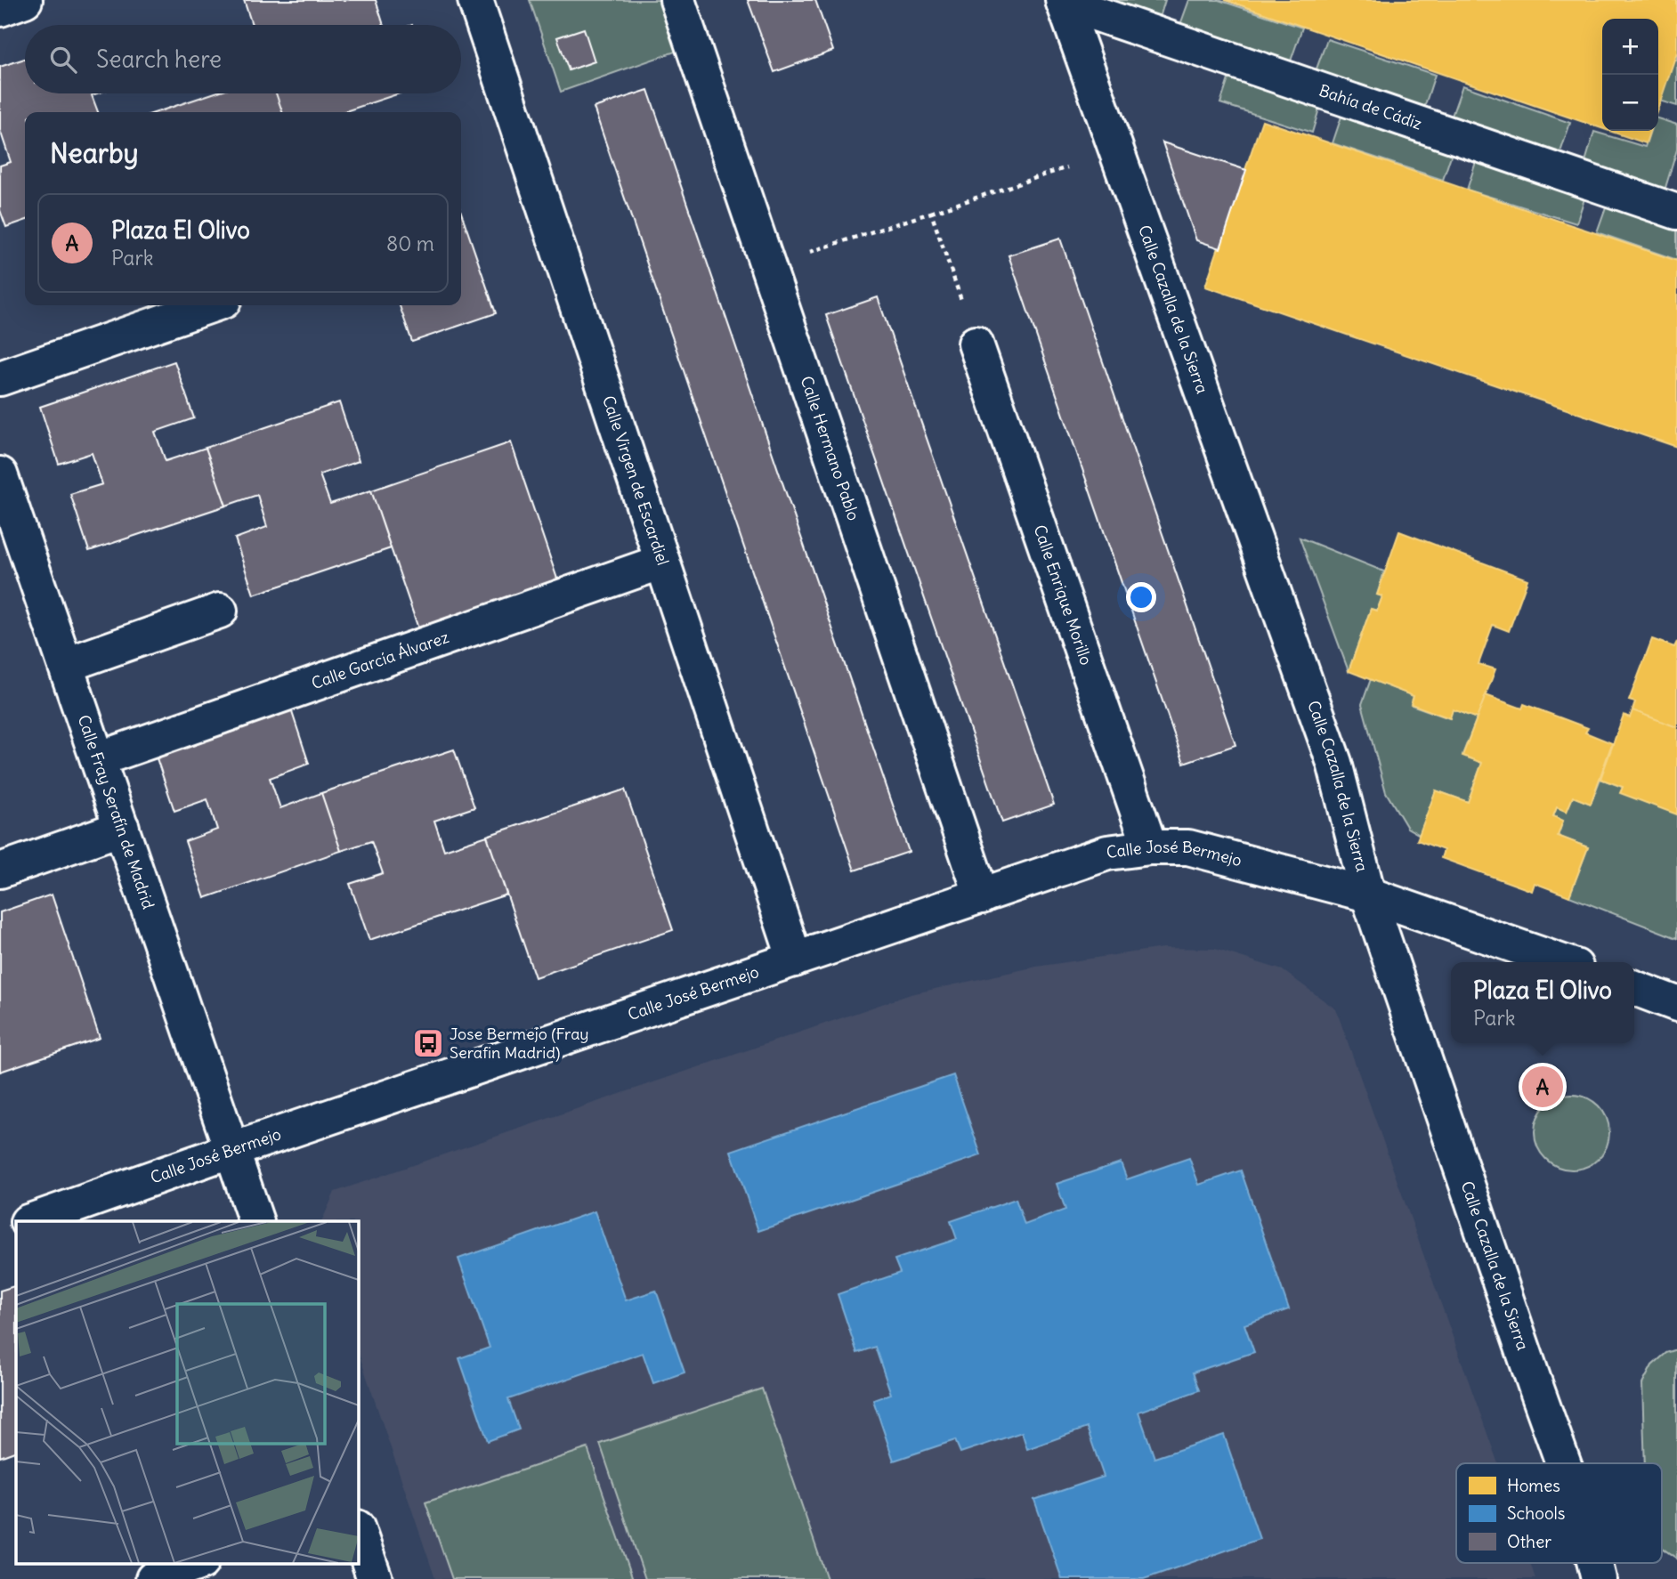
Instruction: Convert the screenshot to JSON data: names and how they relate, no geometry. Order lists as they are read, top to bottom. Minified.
{"streets":{"street":["Bahía de Cádiz","Calle Cazalla de la Sierra","Calle Hermano Pablo","Calle Virgen de Escardiel","Calle Enrique Morillo","Calle García Álvarez","Calle Fray Serafín de Madrid","Calle José Bermejo"]},"crossings":[["Bahía de Cádiz","Calle Cazalla de la Sierra"],["Calle Cazalla de la Sierra","Calle José Bermejo"],["Calle Hermano Pablo","Calle José Bermejo"],["Calle Virgen de Escardiel","Calle García Álvarez"],["Calle Virgen de Escardiel","Calle José Bermejo"],["Calle Enrique Morillo","Calle José Bermejo"],["Calle García Álvarez","Calle Fray Serafín de Madrid"],["Calle Fray Serafín de Madrid","Calle José Bermejo"]],"places":{"bus stop":["Jose Bermejo (Fray Serafin Madrid)"]},"legend":["Homes","Schools","Other"],"page":{"map_buttons":["+","−"],"search":"Search here","heading":"Nearby","list":[{"mark":"A","name":"Plaza El Olivo","note":"Park","value":"80 m"}],"popup":["Plaza El Olivo","Park"],"pins":"A"}}
